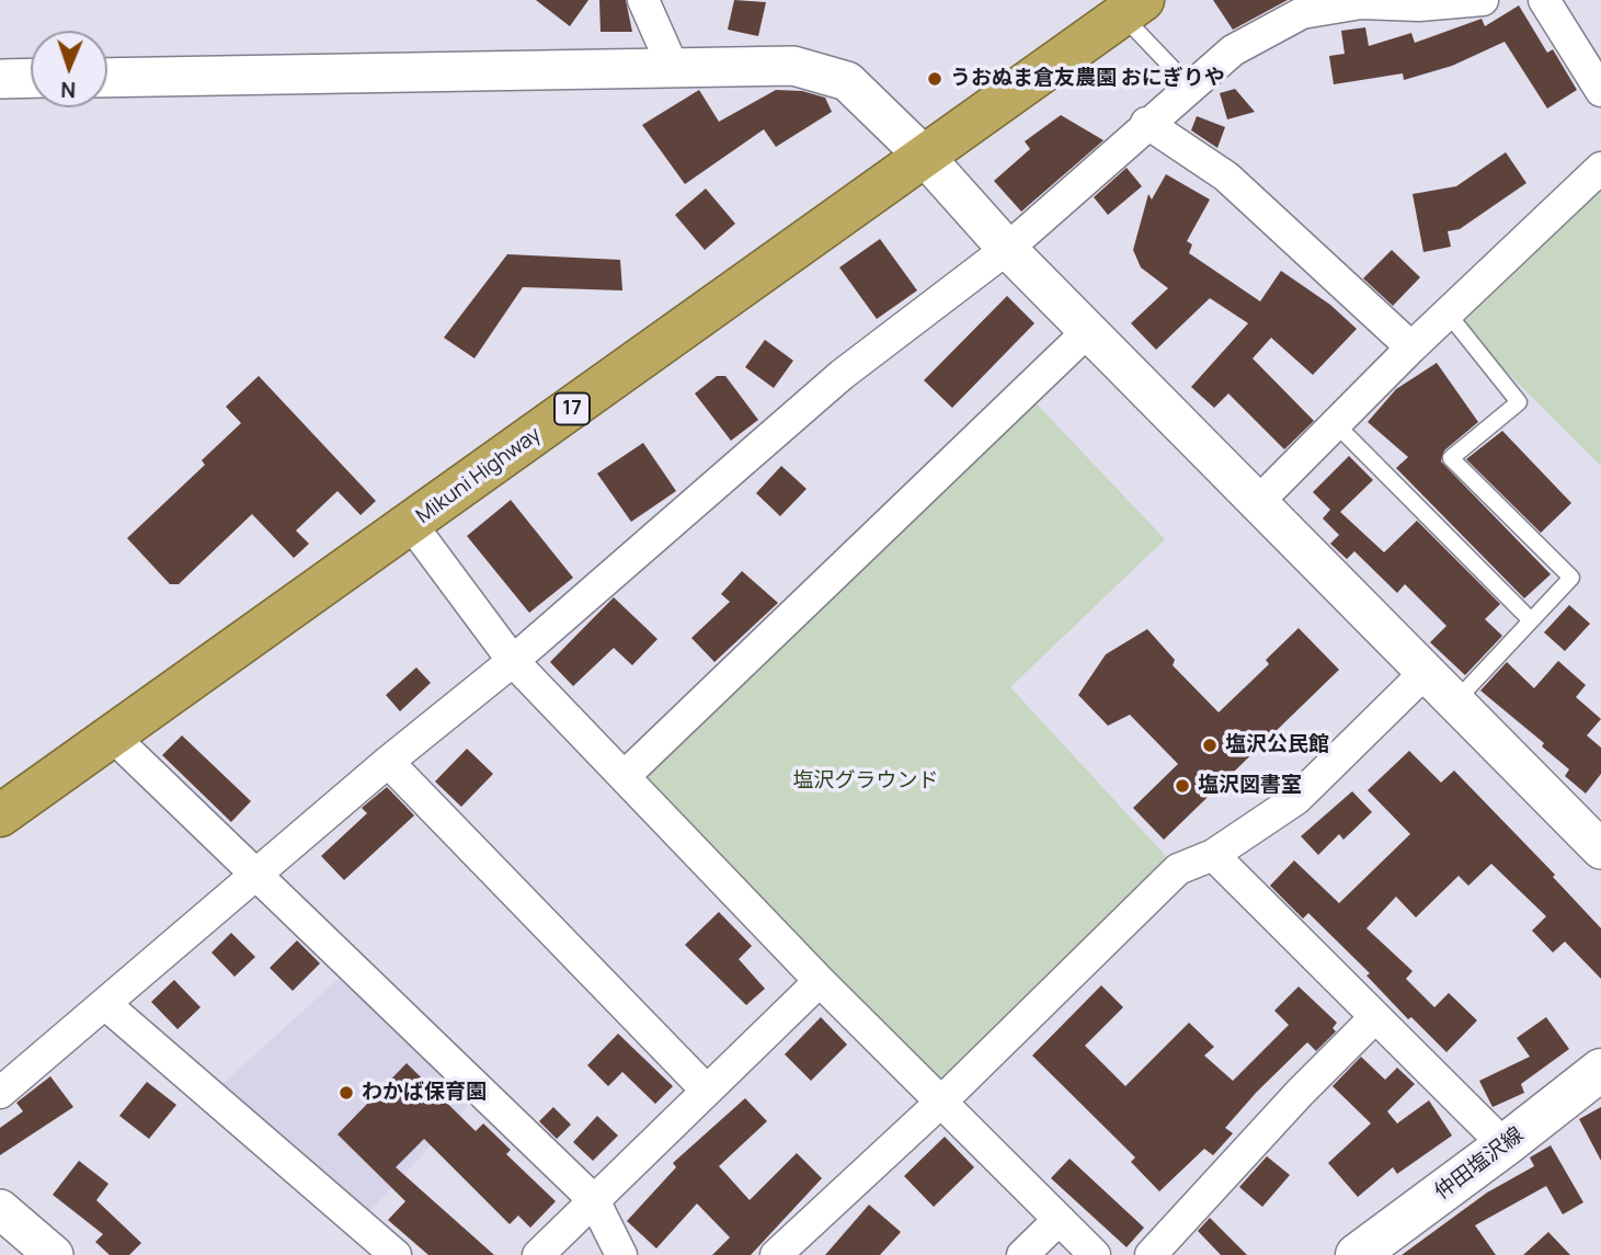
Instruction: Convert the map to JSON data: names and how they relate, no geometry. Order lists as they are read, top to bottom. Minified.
{"streets":{"highway":["17","Mikuni Highway"],"main road":["仲田塩沢線"]},"parks":["塩沢グラウンド"],"places":["うおぬま倉友農園 おにぎりや","塩沢公民館","塩沢図書室","わかば保育園"],"north":"bottom"}
